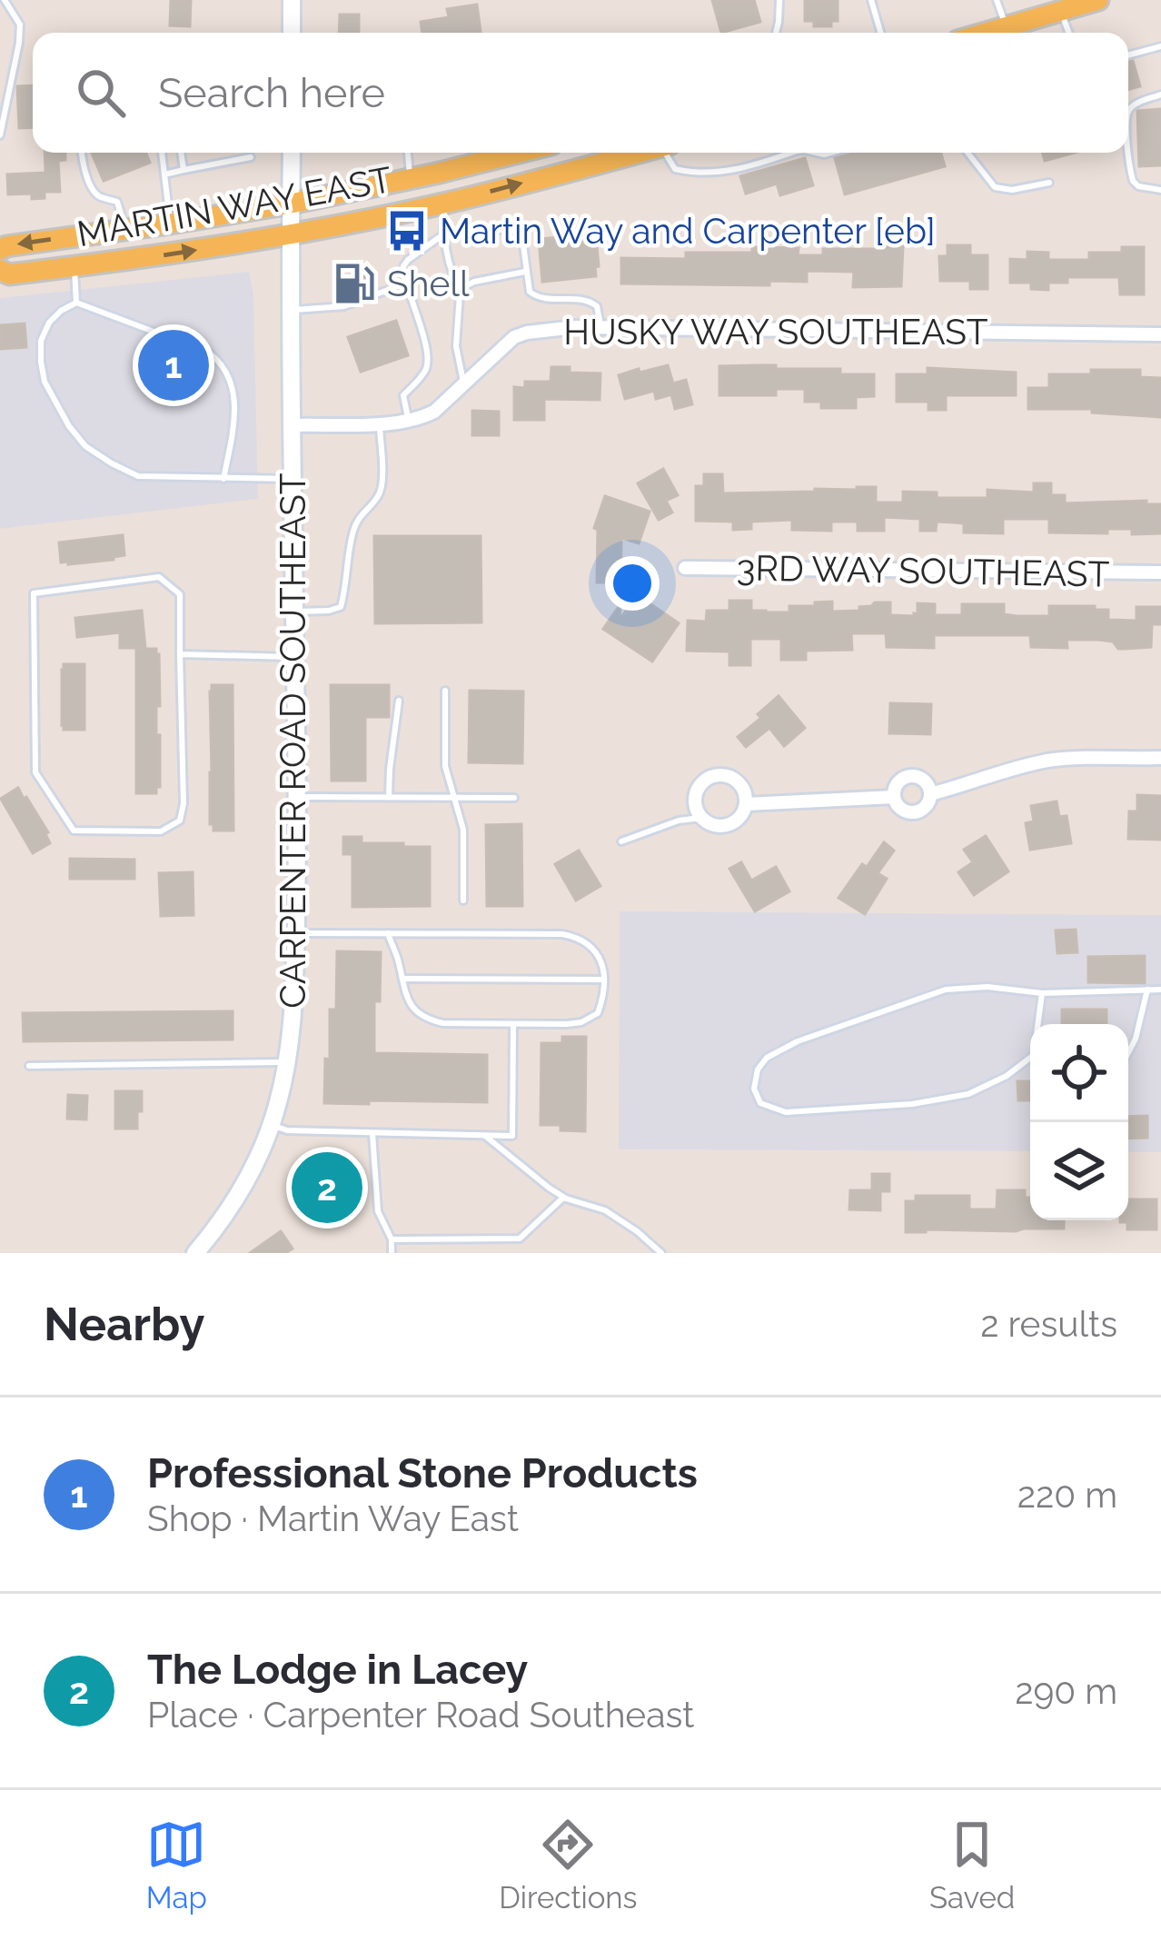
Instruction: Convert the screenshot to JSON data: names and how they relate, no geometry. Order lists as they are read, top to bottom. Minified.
{"streets":{"main road":["MARTIN WAY EAST","CARPENTER ROAD SOUTHEAST"],"street":["HUSKY WAY SOUTHEAST","3RD WAY SOUTHEAST"]},"crossings":[["MARTIN WAY EAST","CARPENTER ROAD SOUTHEAST"],["HUSKY WAY SOUTHEAST","CARPENTER ROAD SOUTHEAST"]],"places":{"bus stop":["Martin Way and Carpenter [eb]"],"fuel station":["Shell"]},"page":{"search":"Search here","pins":["1","2"],"heading":["Nearby","2 results"],"list":[{"mark":"1","name":"Professional Stone Products","note":"Shop · Martin Way East","value":"220 m"},{"mark":"2","name":"The Lodge in Lacey","note":"Place · Carpenter Road Southeast","value":"290 m"}],"nav":["Map","Directions","Saved"]}}
